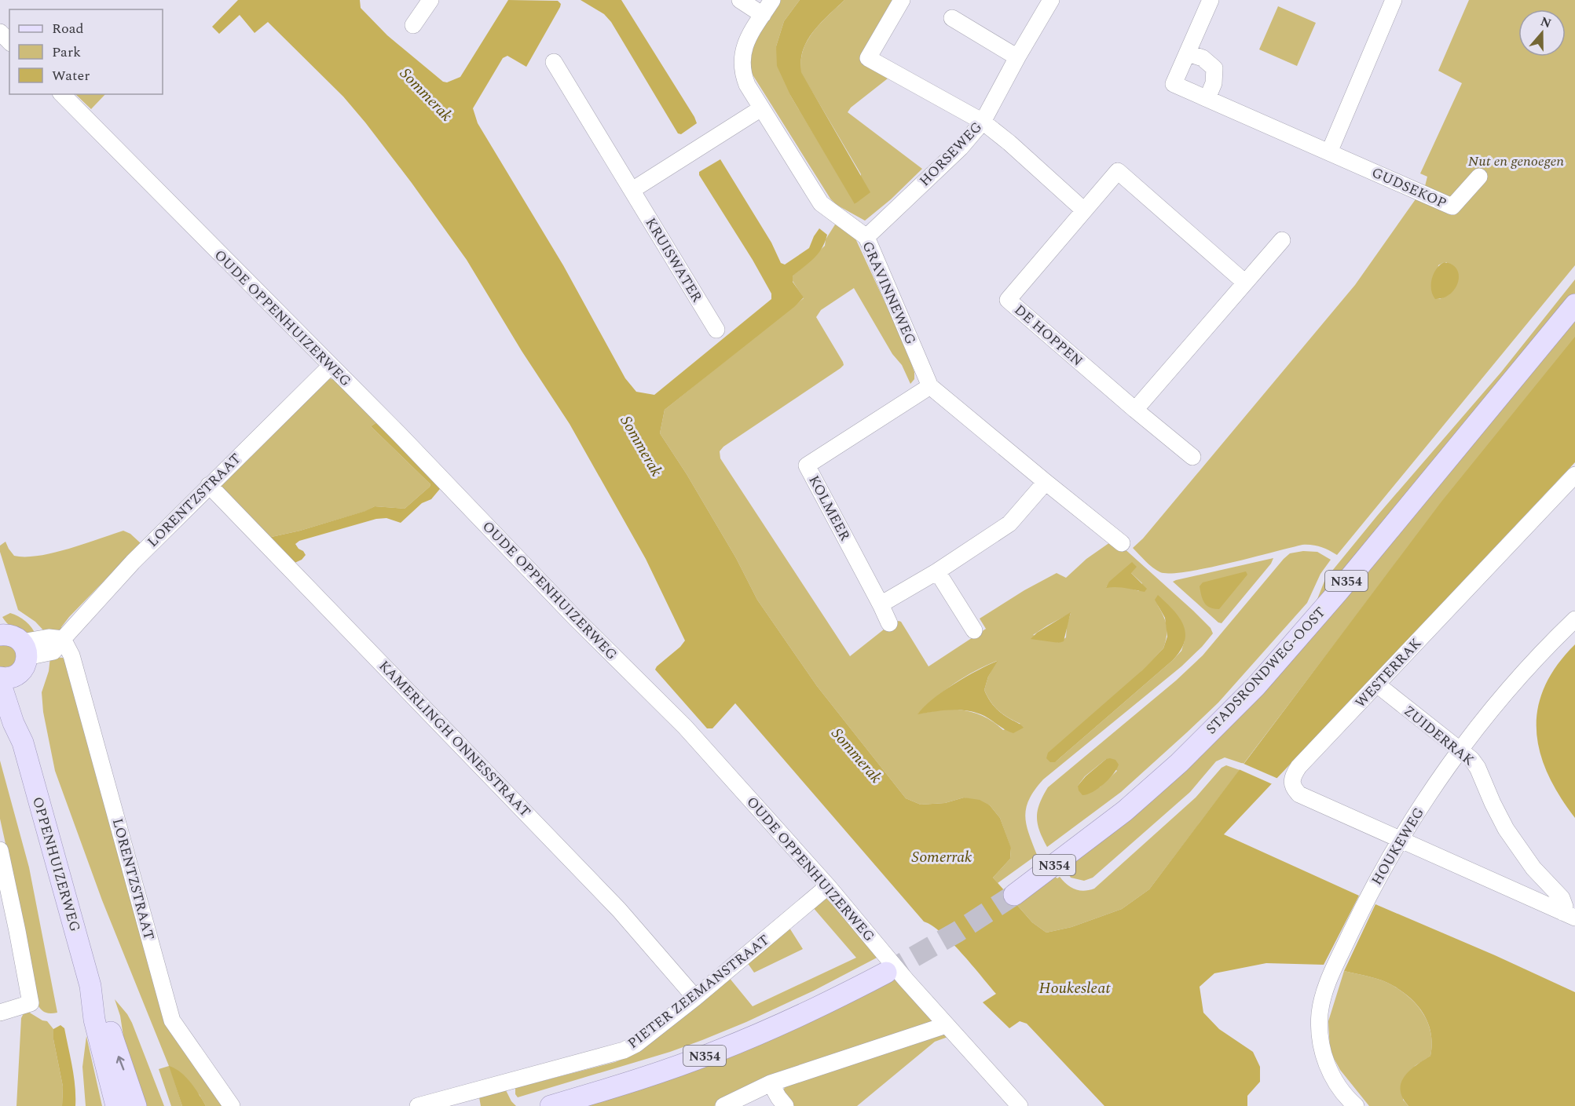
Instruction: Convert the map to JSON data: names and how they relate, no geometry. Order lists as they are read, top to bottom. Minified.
{"streets":{"main road":["N354","STADSRONDWEG-OOST","OPPENHUIZERWEG"],"street":["HORSEWEG","GUDSEKOP","KRUISWATER","GRAVINNEWEG","OUDE OPPENHUIZERWEG","DE HOPPEN","LORENTZSTRAAT","KOLMEER","WESTERRAK","ZUIDERRAK","KAMERLINGH ONNESSTRAAT","HOUKEWEG","PIETER ZEEMANSTRAAT"]},"crossings":[["HORSEWEG","GRAVINNEWEG"],["GRAVINNEWEG","KOLMEER"],["OUDE OPPENHUIZERWEG","LORENTZSTRAAT"],["OUDE OPPENHUIZERWEG","PIETER ZEEMANSTRAAT"],["LORENTZSTRAAT","KAMERLINGH ONNESSTRAAT"],["LORENTZSTRAAT","OPPENHUIZERWEG"],["WESTERRAK","ZUIDERRAK"],["WESTERRAK","HOUKEWEG"],["ZUIDERRAK","HOUKEWEG"],["KAMERLINGH ONNESSTRAAT","PIETER ZEEMANSTRAAT"]],"water":["Sommerak","Somerrak","Houkesleat"],"parks":["Nut en genoegen"],"legend":["Road","Park","Water"],"north":"top"}
